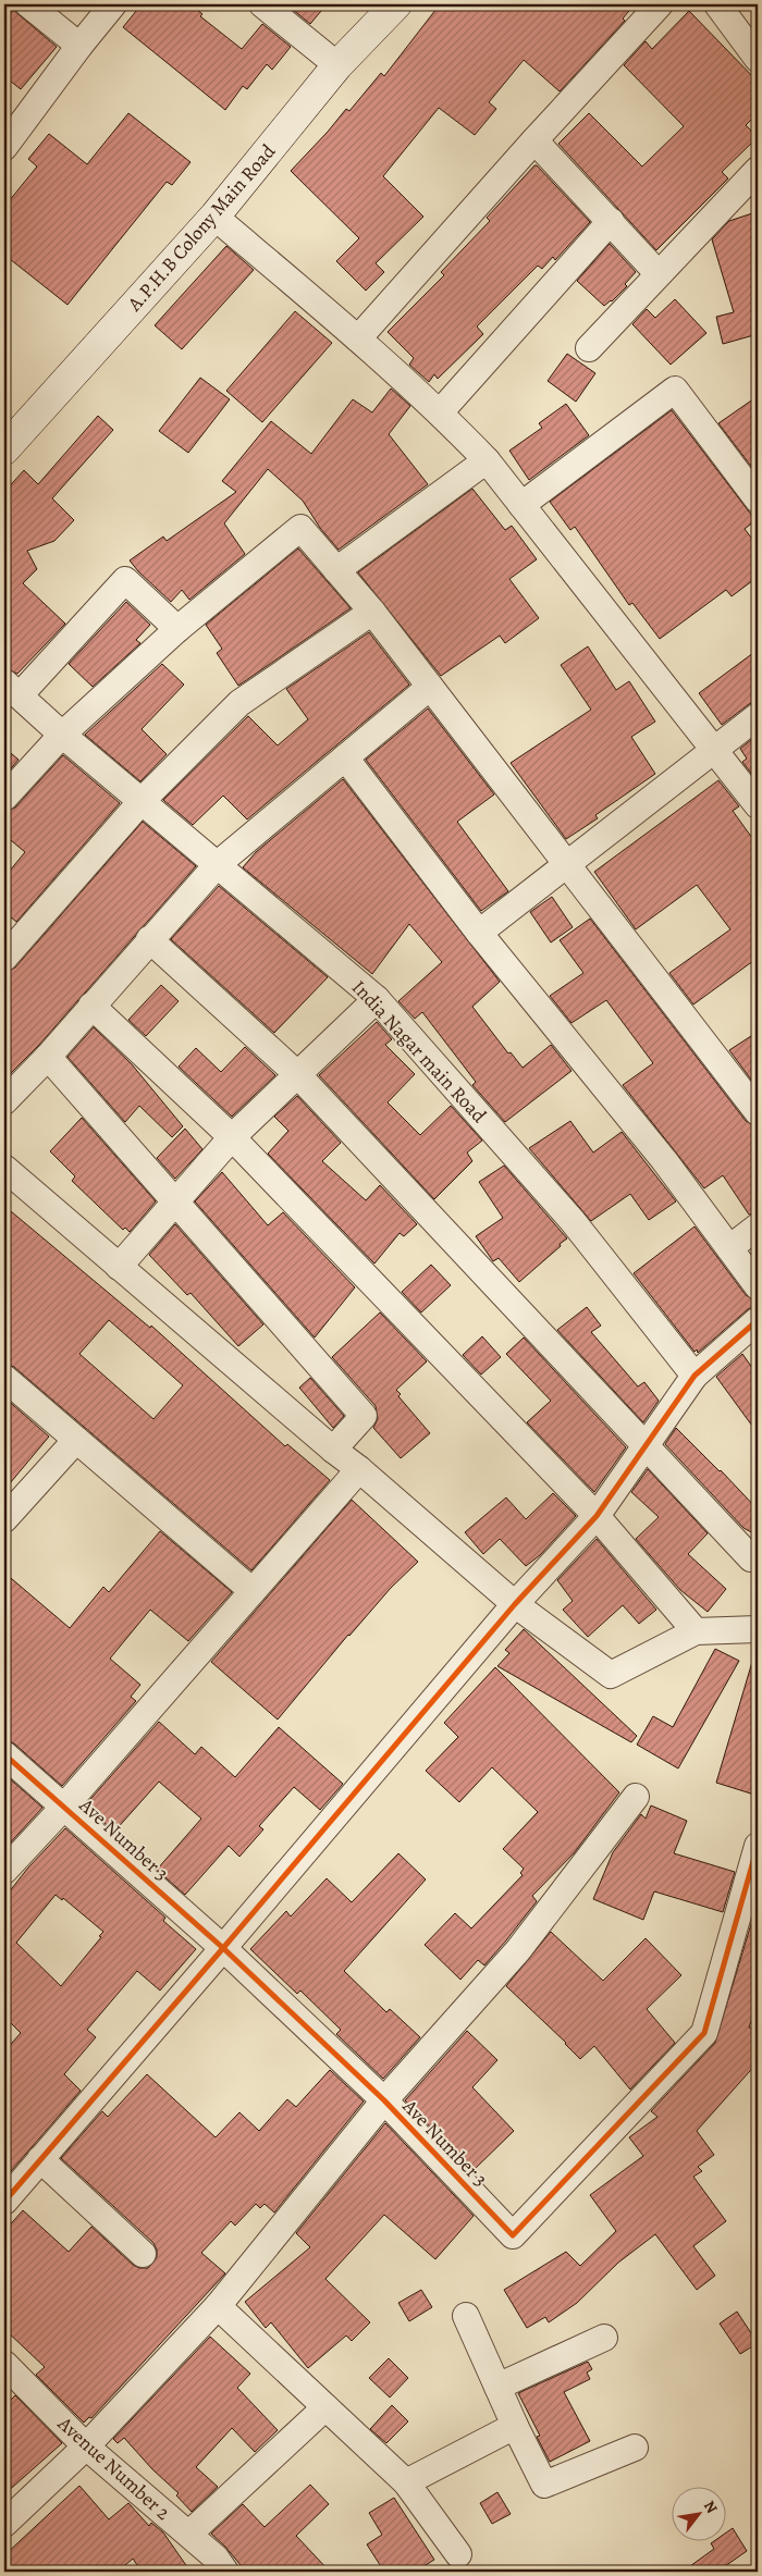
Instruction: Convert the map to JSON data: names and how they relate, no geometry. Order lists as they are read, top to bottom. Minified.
{"streets":{"street":["A.P.H.B Colony Main Road","India Nagar main Road","Ave Number 3","Avenue Number 2"]},"north":"top right"}
